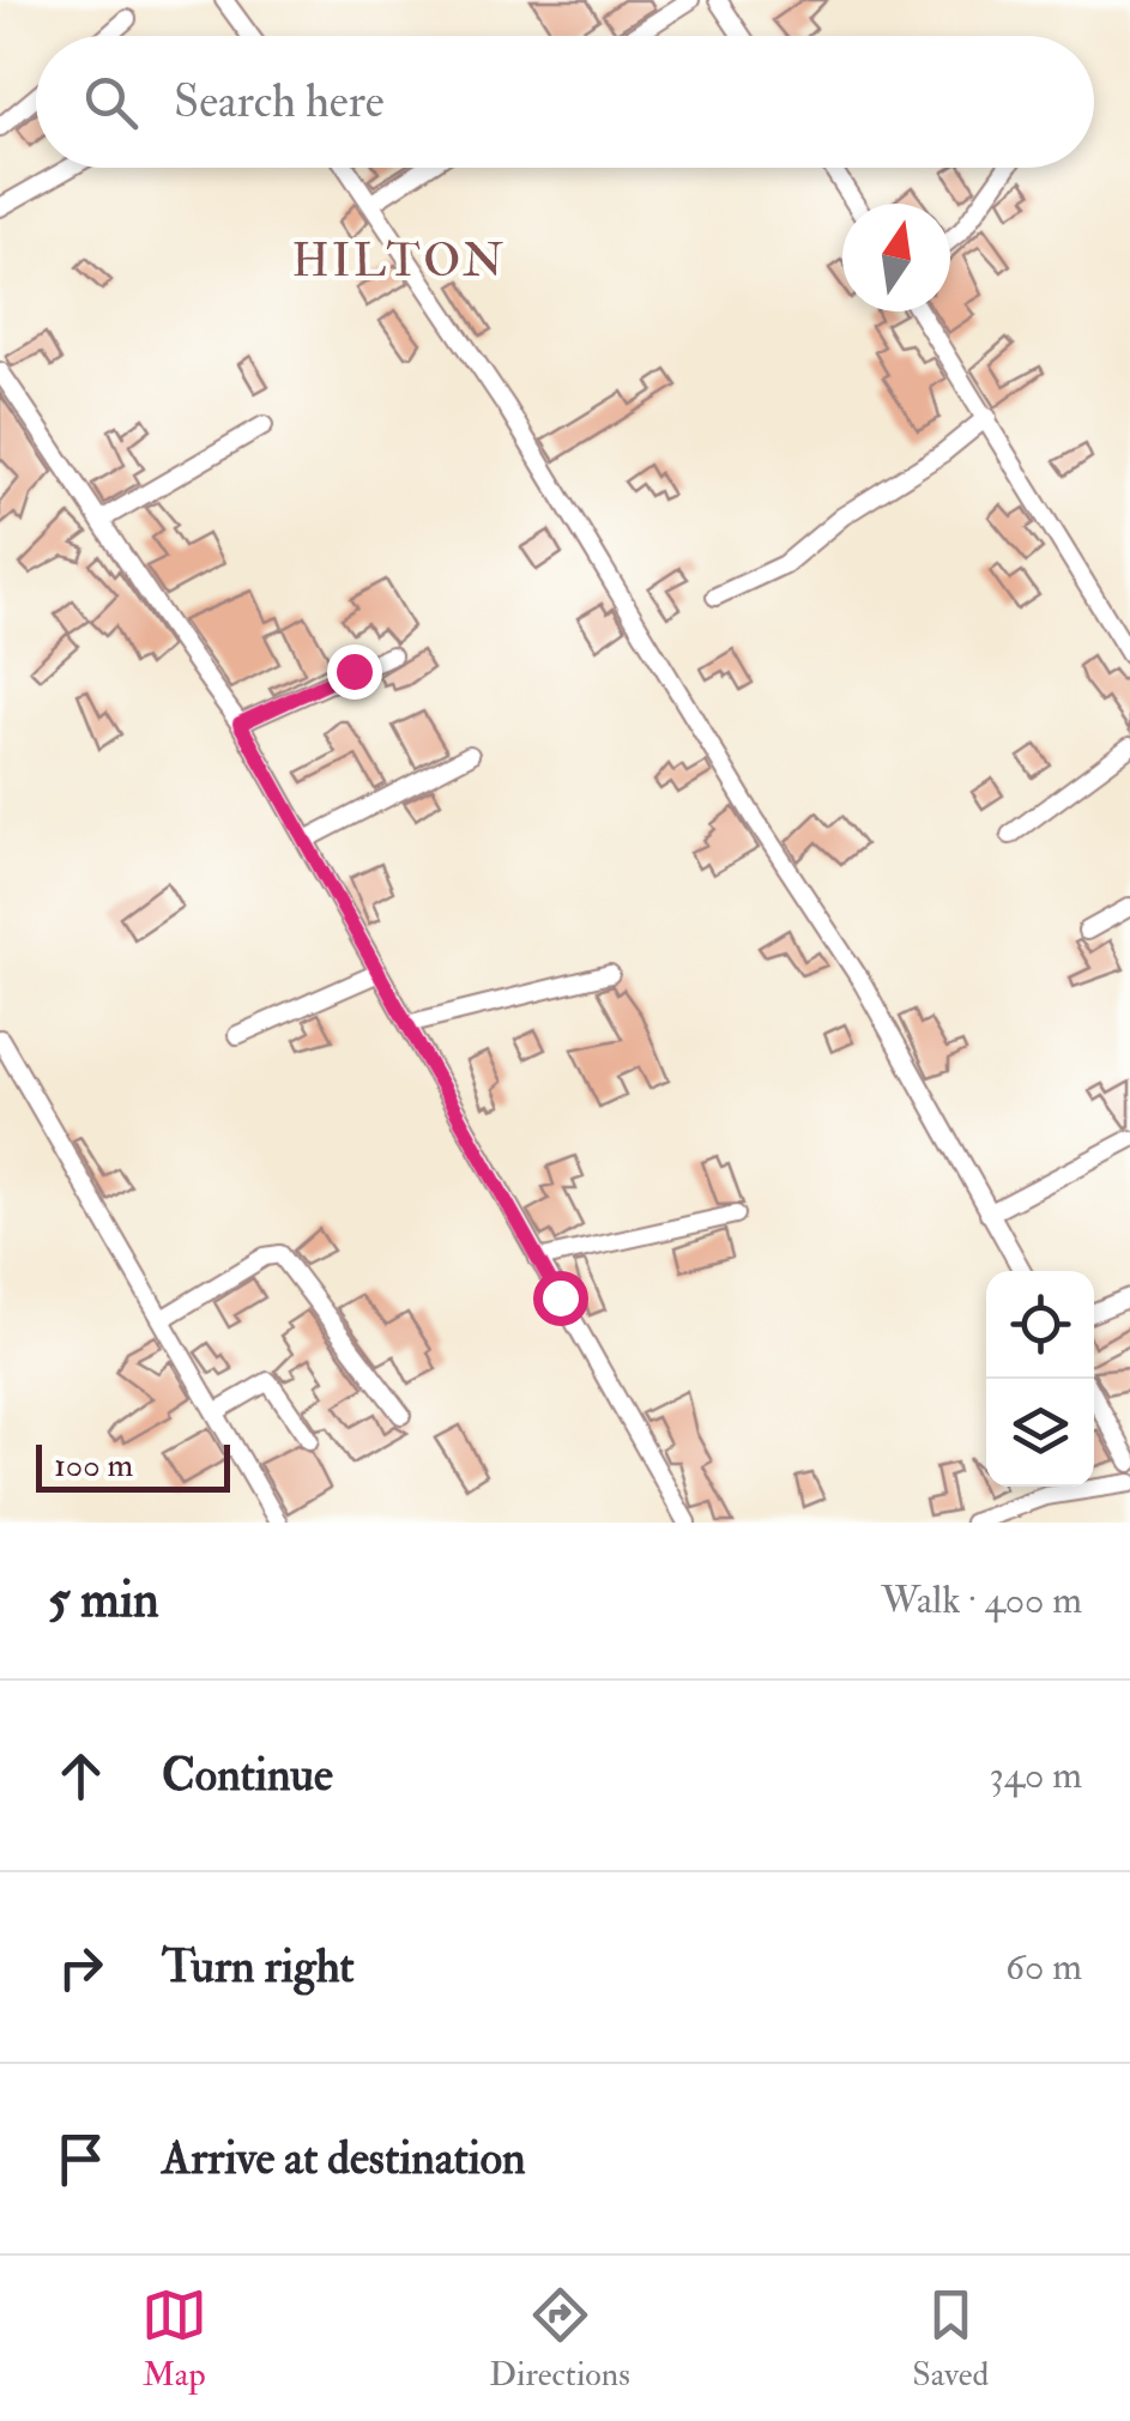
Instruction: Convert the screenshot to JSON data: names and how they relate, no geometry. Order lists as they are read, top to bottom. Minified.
{"districts":["HILTON"],"scale_bar":"100 m","north":"top","page":{"search":"Search here","scale":"100 m","heading":["5 min","Walk · 400 m"],"list":[["Continue","340 m"],["Turn right","60 m"],"Arrive at destination"],"nav":["Map","Directions","Saved"]}}
